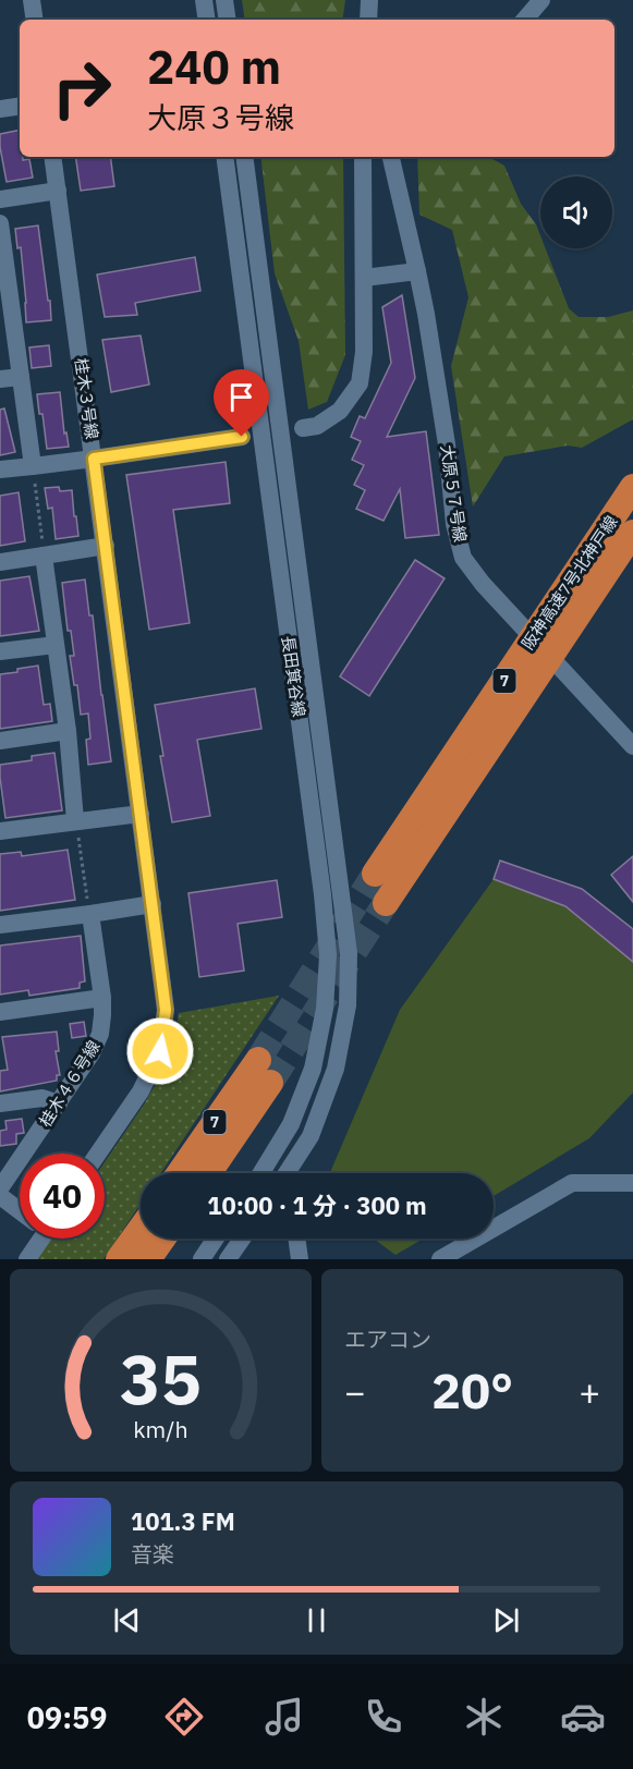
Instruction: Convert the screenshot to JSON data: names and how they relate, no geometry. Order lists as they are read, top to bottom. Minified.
{"streets":{"highway":["阪神高速7号北神戸線","7"],"street":["桂木３号線","大原５７号線","長田箕谷線","桂木４６号線"]},"page":{"turn":["240 m","大原３号線"],"limit":"40","trip":"10:00 · 1 分 · 300 m","tile":"エアコン","heat":["−","20°","+"],"song":["101.3 FM","音楽"],"tabs":"09:59","gauge":["35","km/h"]}}
